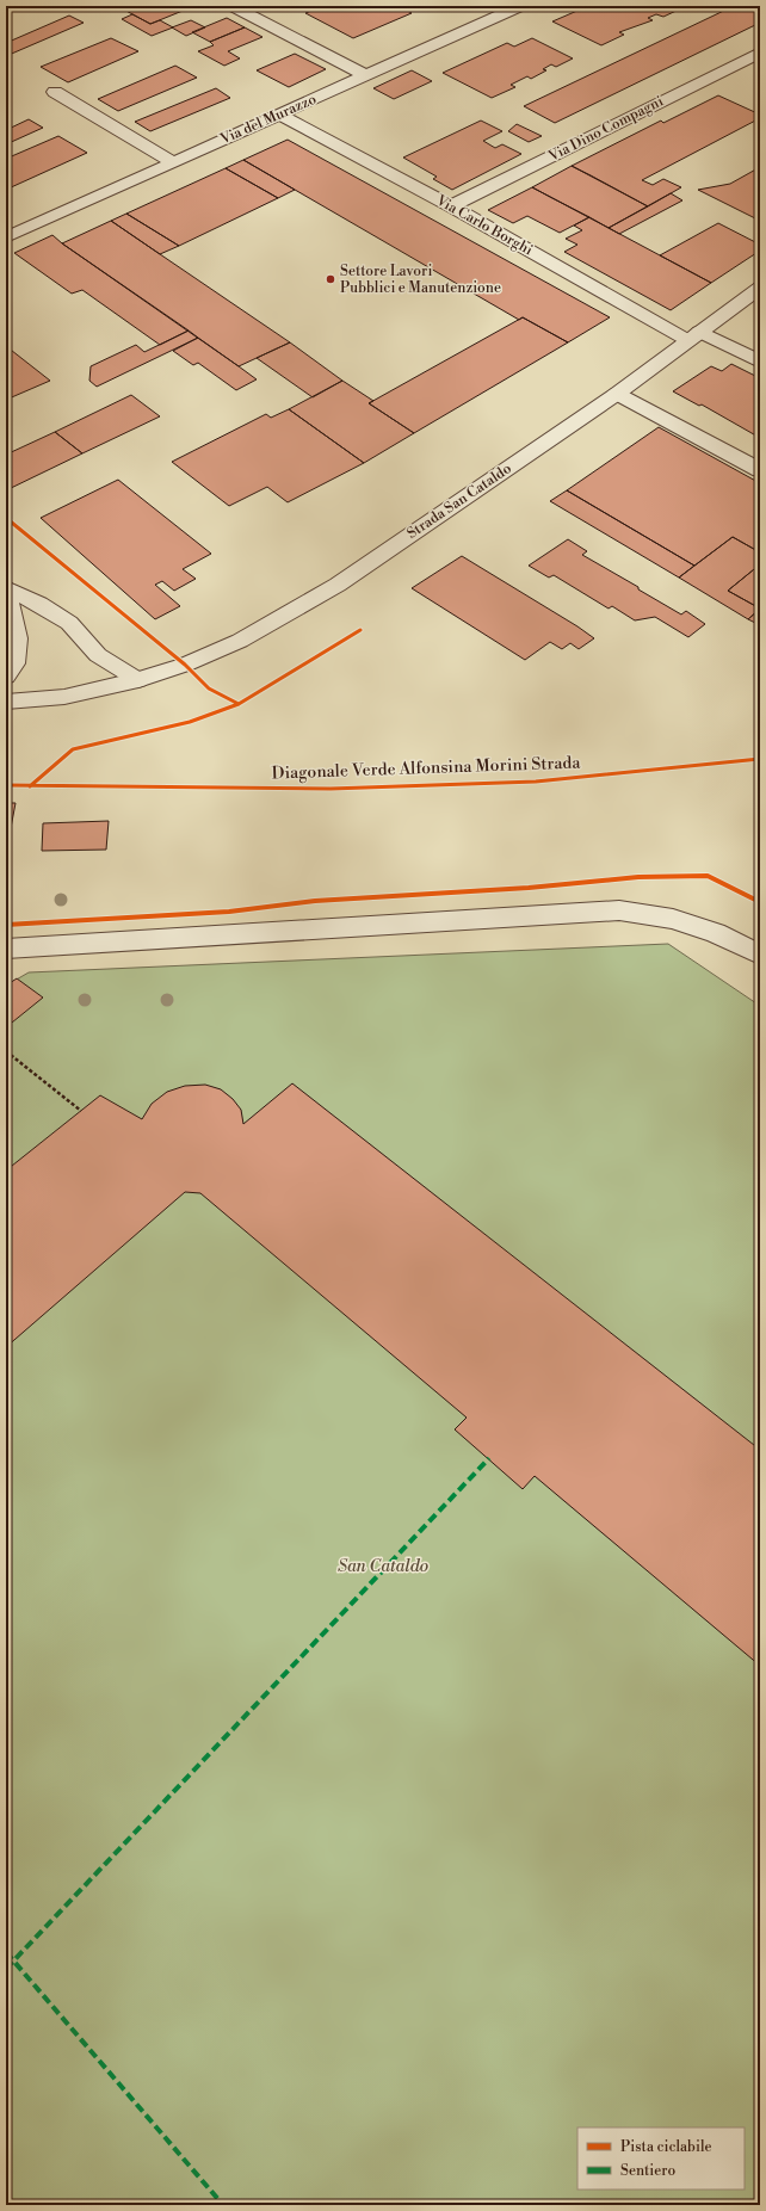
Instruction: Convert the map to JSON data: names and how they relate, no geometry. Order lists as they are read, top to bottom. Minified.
{"streets":{"street":["Via del Murazzo","Via Dino Compagni","Via Carlo Borghi","Strada San Cataldo"],"cycle path":["Diagonale Verde Alfonsina Morini Strada"]},"crossings":[["Via del Murazzo","Via Carlo Borghi"],["Via Dino Compagni","Via Carlo Borghi"],["Via Carlo Borghi","Strada San Cataldo"]],"parks":["San Cataldo"],"places":["Settore Lavori Pubblici e Manutenzione"],"legend":["Pista ciclabile","Sentiero"]}
